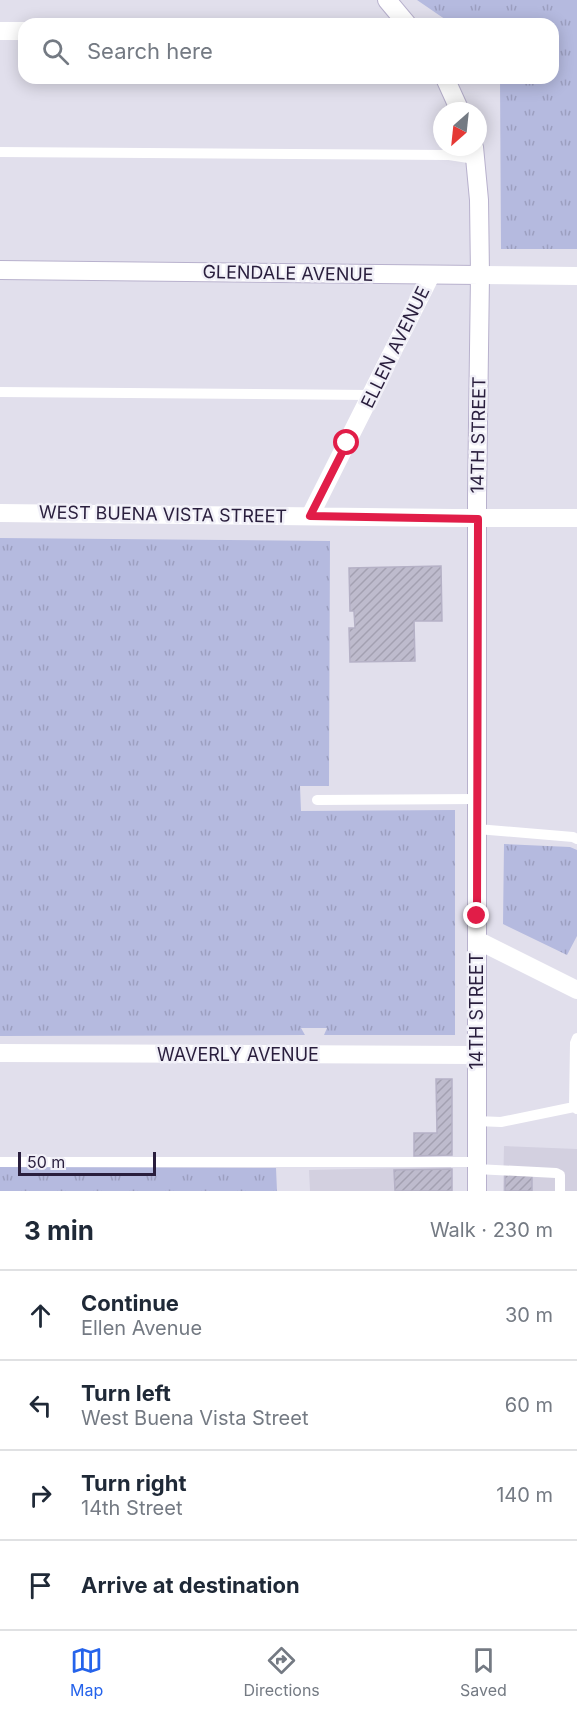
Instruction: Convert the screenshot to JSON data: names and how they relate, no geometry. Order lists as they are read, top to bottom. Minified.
{"streets":{"street":["GLENDALE AVENUE","ELLEN AVENUE","14TH STREET","WEST BUENA VISTA STREET","WAVERLY AVENUE"]},"crossings":[["GLENDALE AVENUE","ELLEN AVENUE"],["GLENDALE AVENUE","14TH STREET"],["ELLEN AVENUE","WEST BUENA VISTA STREET"],["14TH STREET","WEST BUENA VISTA STREET"],["14TH STREET","WAVERLY AVENUE"]],"scale_bar":"50 m","north":"bottom left","page":{"search":"Search here","scale":"50 m","heading":["3 min","Walk · 230 m"],"list":[["Continue","Ellen Avenue","30 m"],["Turn left","West Buena Vista Street","60 m"],["Turn right","14th Street","140 m"],"Arrive at destination"],"nav":["Map","Directions","Saved"]}}
